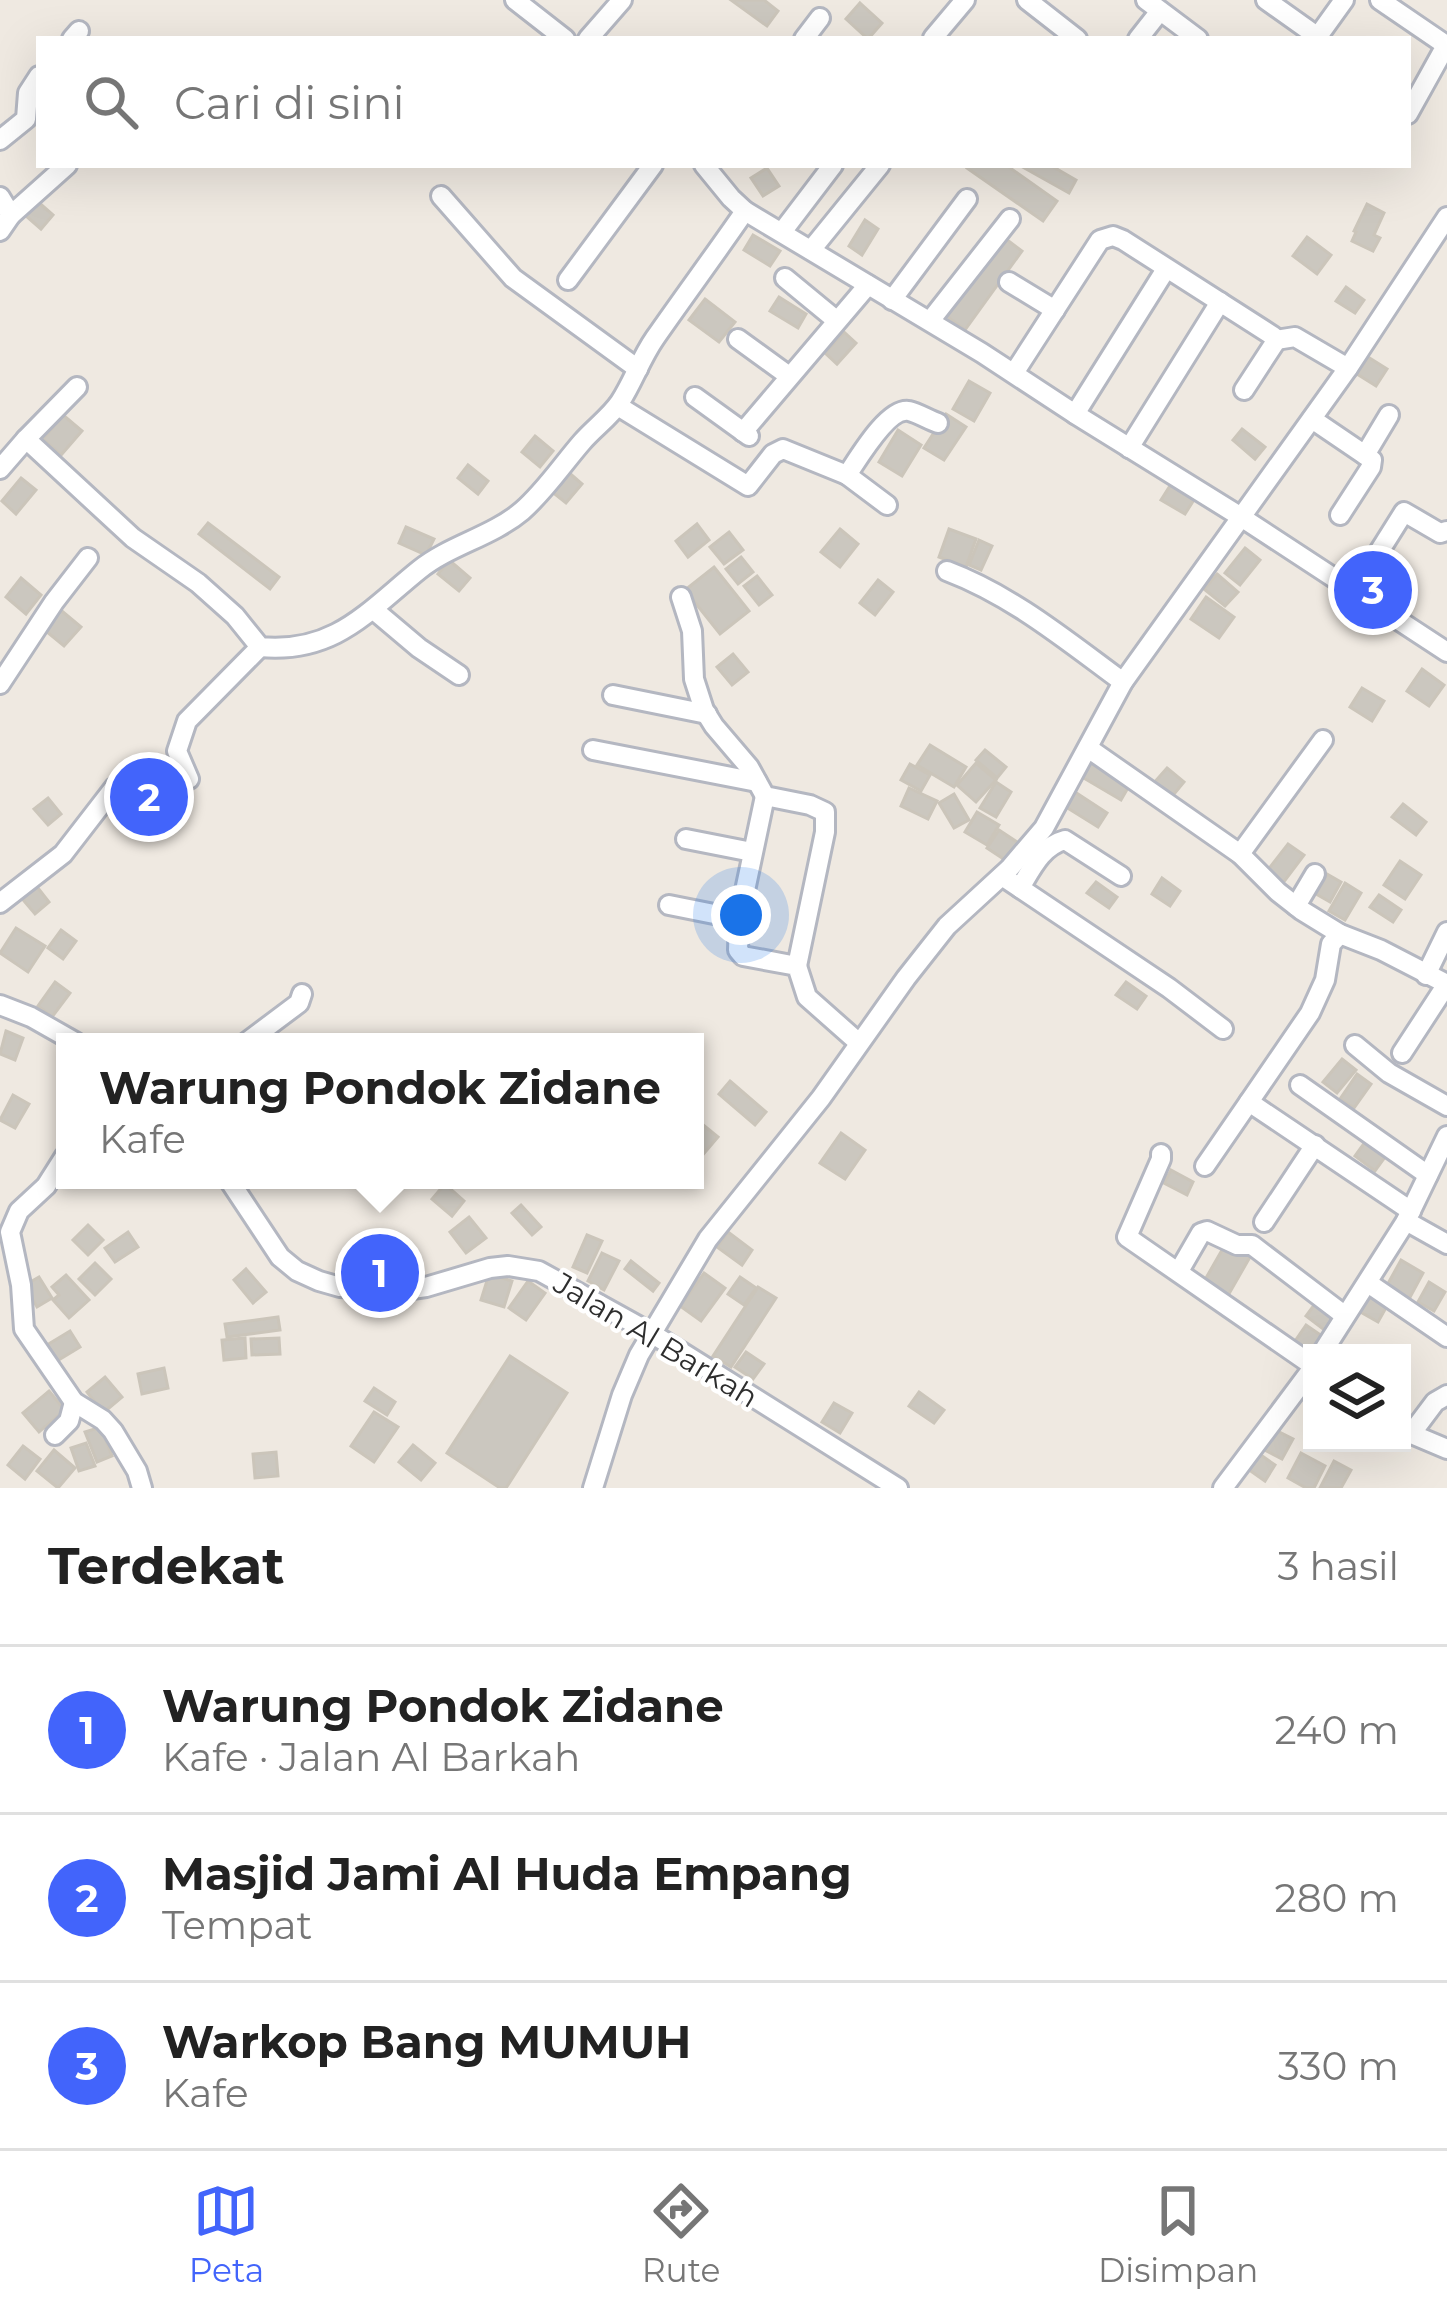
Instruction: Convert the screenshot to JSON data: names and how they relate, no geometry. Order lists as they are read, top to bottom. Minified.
{"streets":{"street":["Jalan Al Barkah"]},"page":{"search":"Cari di sini","pins":["3","2","1"],"popup":["Warung Pondok Zidane","Kafe"],"heading":["Terdekat","3 hasil"],"list":[{"mark":"1","name":"Warung Pondok Zidane","note":"Kafe · Jalan Al Barkah","value":"240 m"},{"mark":"2","name":"Masjid Jami Al Huda Empang","note":"Tempat","value":"280 m"},{"mark":"3","name":"Warkop Bang MUMUH","note":"Kafe","value":"330 m"}],"nav":["Peta","Rute","Disimpan"]}}
